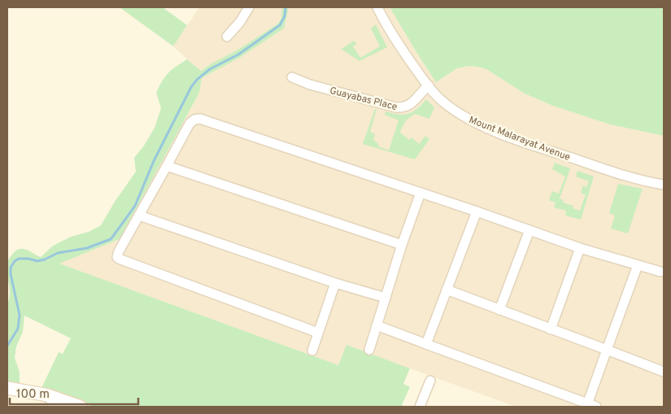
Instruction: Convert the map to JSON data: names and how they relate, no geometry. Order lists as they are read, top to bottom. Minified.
{"streets":{"street":["Guayabas Place","Mount Malarayat Avenue"]},"crossings":[["Guayabas Place","Mount Malarayat Avenue"]],"scale_bar":"100 m"}
